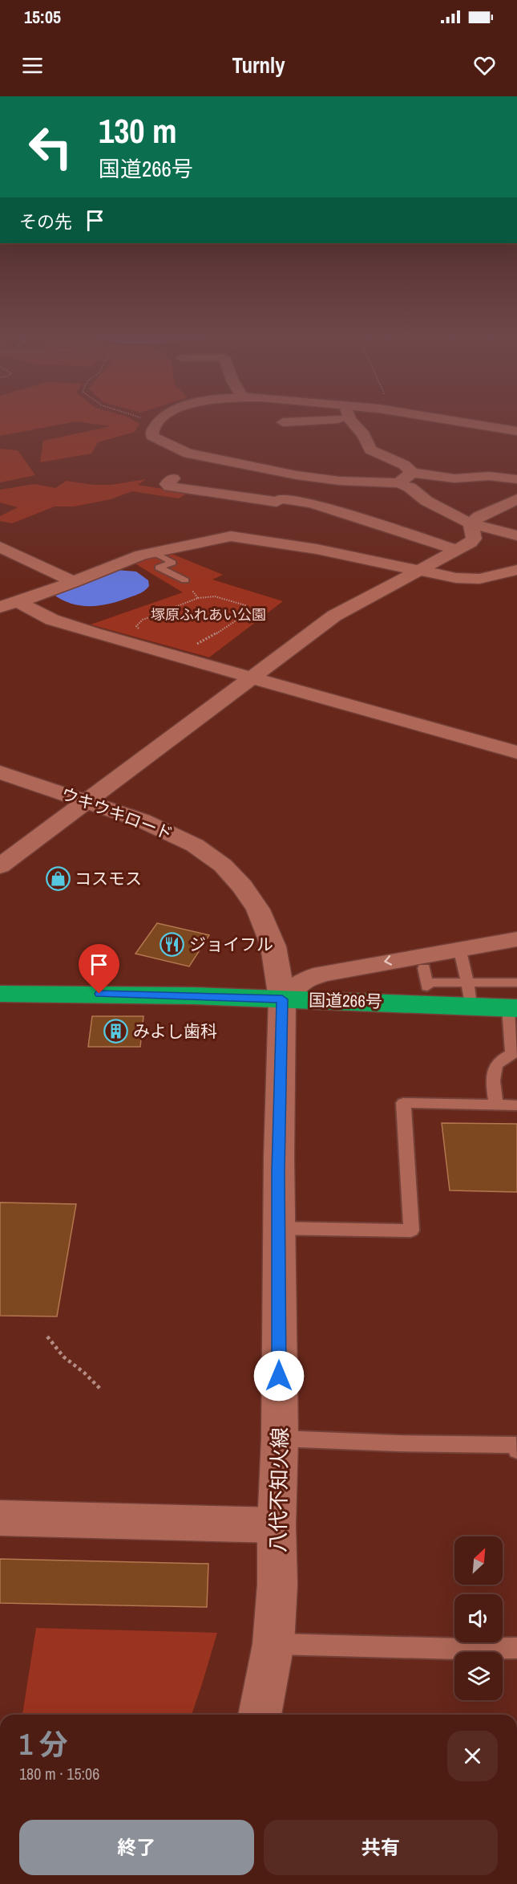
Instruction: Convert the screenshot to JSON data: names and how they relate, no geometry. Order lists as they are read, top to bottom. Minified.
{"streets":{"highway":["国道266号"],"street":["ウキウキロード","八代不知火線"]},"crossings":[["ウキウキロード","国道266号"],["ウキウキロード","八代不知火線"],["国道266号","八代不知火線"]],"parks":["塚原ふれあい公園"],"places":{"shop":["コスモス"],"restaurant":["ジョイフル"],"building":["みよし歯科"]},"north":"top right","page":{"status":"15:05","header":"Turnly","turn":["130 m","国道266号"],"then":"その先","heading":["1 分","180 m · 15:06"],"buttons":["終了","共有"]}}
